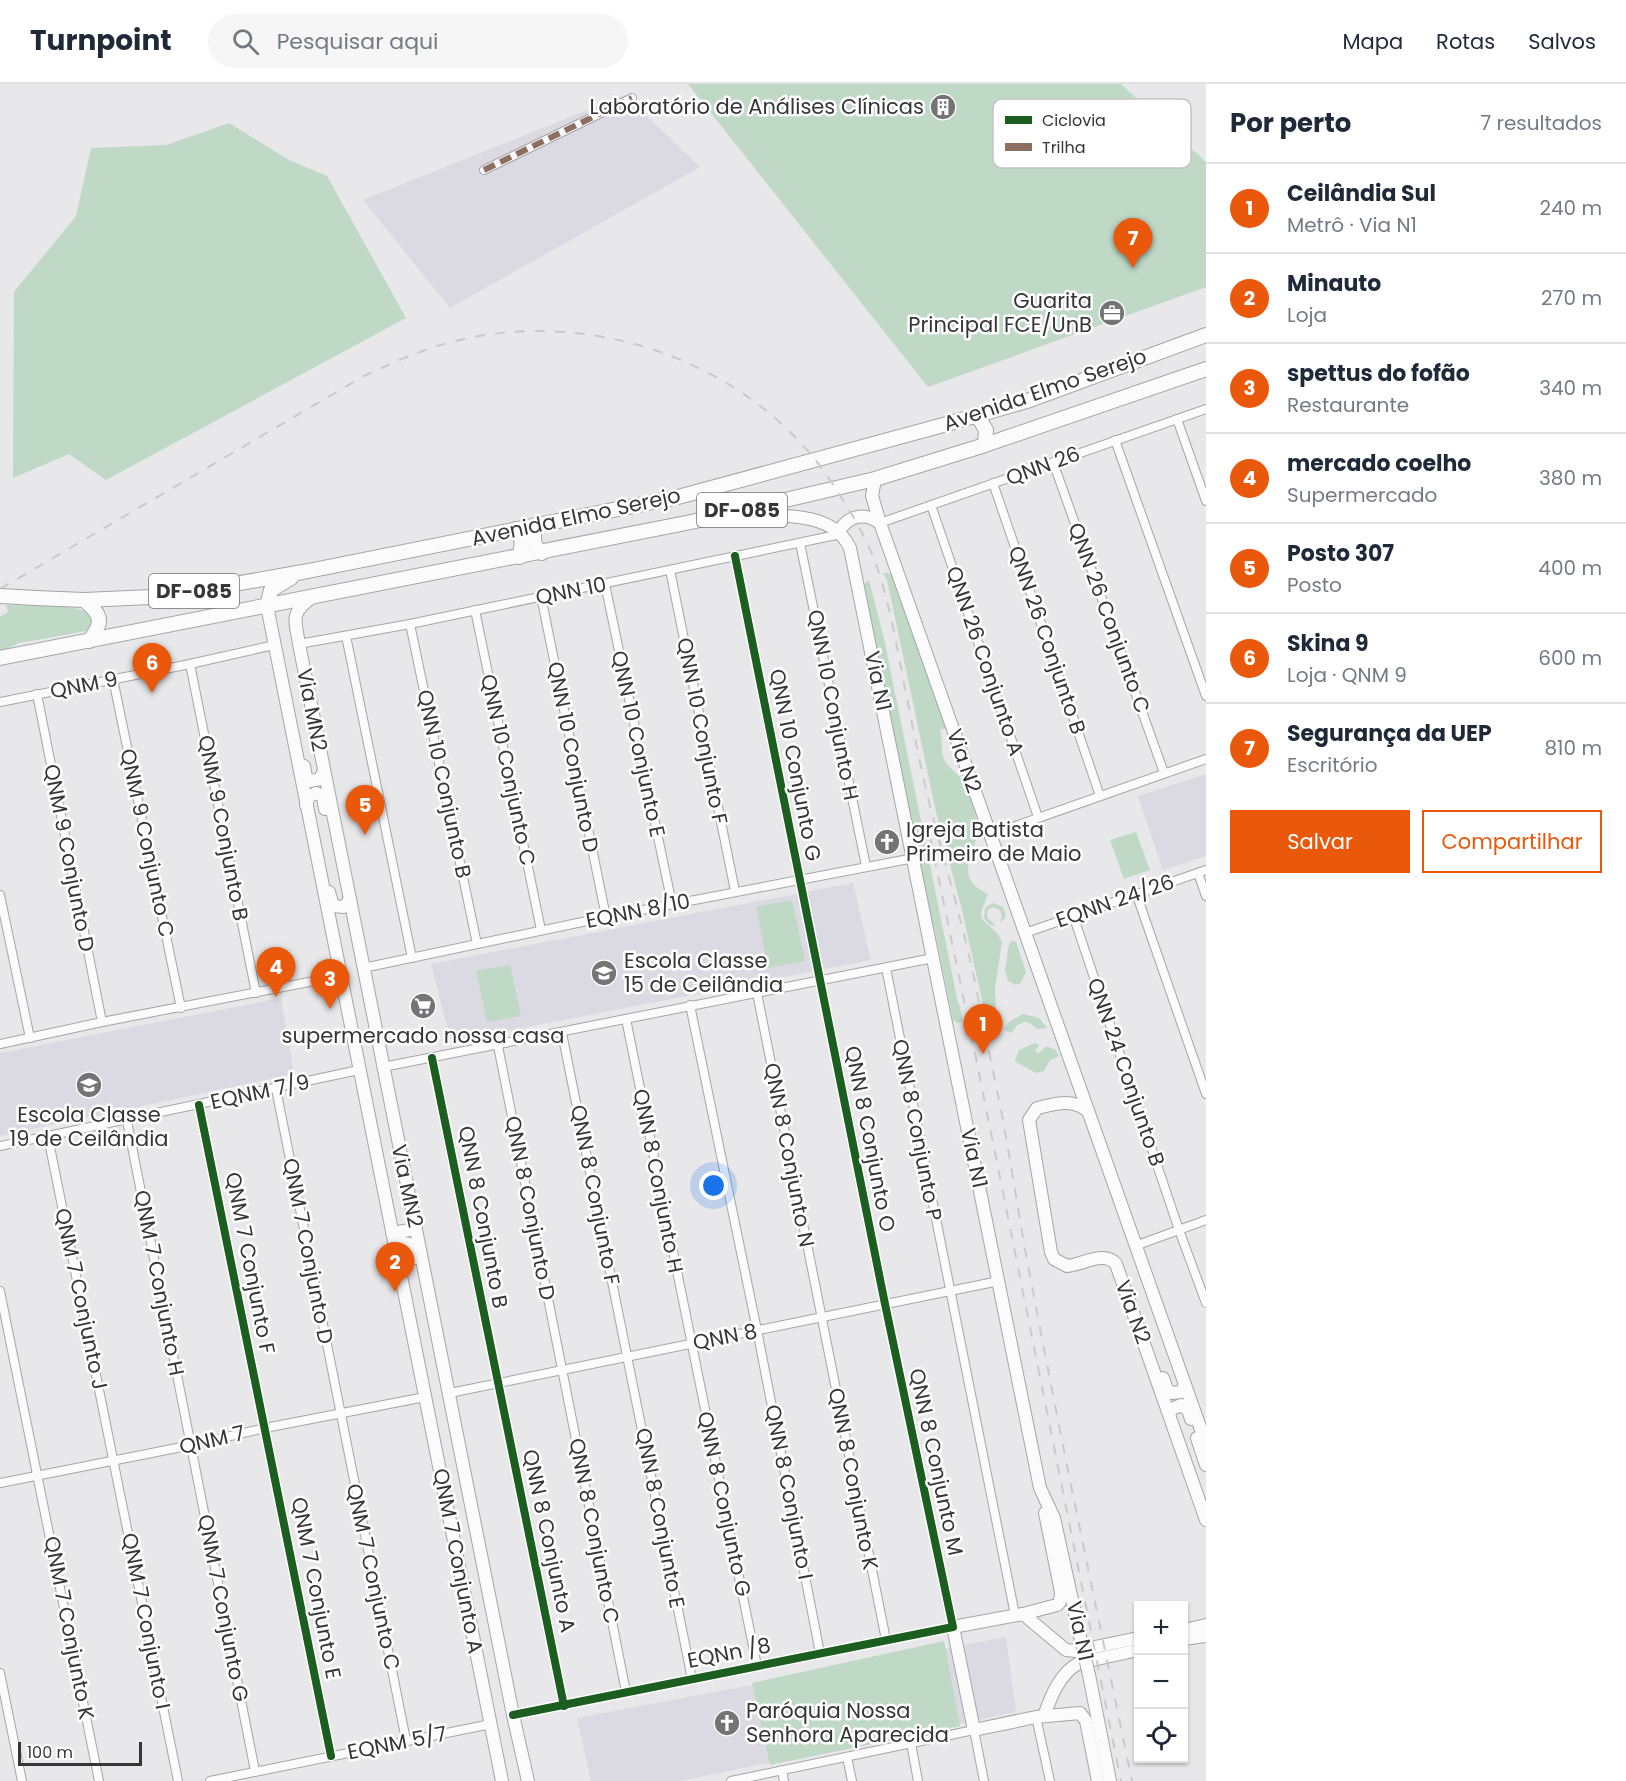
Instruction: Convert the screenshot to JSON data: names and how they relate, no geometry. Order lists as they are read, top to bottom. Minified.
{"streets":{"main road":["Avenida Elmo Serejo","DF-085","Via N1","Via MN2","Via N2","QNM 7 Conjunto A"],"street":["QNN 26","QNN 10","QNN 26 Conjunto C","QNN 26 Conjunto B","QNN 26 Conjunto A","QNM 9","QNN 10 Conjunto H","QNN 10 Conjunto F","QNN 10 Conjunto E","QNN 10 Conjunto D","QNN 10 Conjunto G","QNN 10 Conjunto C","QNN 10 Conjunto B","QNM 9 Conjunto B","QNM 9 Conjunto C","QNM 9 Conjunto D","EQNN 24/26","EQNN 8/10","QNN 24 Conjunto B","EQNM 7/9","QNN 8 Conjunto P","QNN 8 Conjunto O","QNN 8 Conjunto N","QNN 8 Conjunto H","QNN 8 Conjunto F","QNN 8 Conjunto D","QNN 8 Conjunto B","QNM 7 Conjunto D","QNM 7 Conjunto F","QNM 7 Conjunto H","QNM 7 Conjunto J","QNN 8","QNM 7","QNN 8 Conjunto M","QNN 8 Conjunto K","QNN 8 Conjunto I","QNN 8 Conjunto G","QNN 8 Conjunto E","QNN 8 Conjunto C","QNN 8 Conjunto A","QNM 7 Conjunto C","QNM 7 Conjunto E","QNM 7 Conjunto G","QNM 7 Conjunto I","QNM 7 Conjunto K","EQNn /8","EQNM 5/7"]},"crossings":[["Avenida Elmo Serejo","QNN 10"],["Avenida Elmo Serejo","Via N1"],["Avenida Elmo Serejo","Via MN2"],["Avenida Elmo Serejo","Via N2"],["QNN 26","QNN 26 Conjunto C"],["QNN 26","QNN 26 Conjunto B"],["QNN 26","QNN 26 Conjunto A"],["QNN 26","Via N2"],["QNN 10","Via N1"],["QNN 10","QNN 10 Conjunto H"],["QNN 10","Via MN2"],["QNN 10","QNN 10 Conjunto F"],["QNN 10","QNN 10 Conjunto E"],["QNN 10","QNN 10 Conjunto D"],["QNN 10","QNN 10 Conjunto G"],["QNN 10","QNN 10 Conjunto C"],["QNN 10","QNN 10 Conjunto B"],["Via N1","EQNN 8/10"],["Via N1","QNN 8"],["QNM 9","QNM 9 Conjunto B"],["QNM 9","QNM 9 Conjunto C"],["QNM 9","QNM 9 Conjunto D"],["QNN 10 Conjunto H","EQNN 8/10"],["Via MN2","EQNN 8/10"],["Via MN2","QNN 8"],["Via MN2","EQNn /8"],["QNN 10 Conjunto F","EQNN 8/10"],["QNN 10 Conjunto E","EQNN 8/10"],["QNN 10 Conjunto D","EQNN 8/10"],["Via N2","EQNN 24/26"],["QNN 10 Conjunto G","EQNN 8/10"],["QNN 10 Conjunto G","QNN 8 Conjunto O"],["QNN 10 Conjunto C","EQNN 8/10"],["QNN 10 Conjunto B","EQNN 8/10"],["EQNN 24/26","QNN 24 Conjunto B"],["EQNM 7/9","QNM 7 Conjunto D"],["EQNM 7/9","QNM 7 Conjunto F"],["EQNM 7/9","QNM 7 Conjunto H"],["EQNM 7/9","QNM 7 Conjunto J"],["EQNM 7/9","QNM 7 Conjunto A"],["QNN 8 Conjunto P","QNN 8"],["QNN 8 Conjunto O","QNN 8"],["QNN 8 Conjunto O","QNN 8 Conjunto M"],["QNN 8 Conjunto N","QNN 8"],["QNN 8 Conjunto N","QNN 8 Conjunto K"],["QNN 8 Conjunto H","QNN 8"],["QNN 8 Conjunto H","QNN 8 Conjunto G"],["QNN 8 Conjunto F","QNN 8"],["QNN 8 Conjunto F","QNN 8 Conjunto E"],["QNN 8 Conjunto D","QNN 8"],["QNN 8 Conjunto D","QNN 8 Conjunto C"],["QNN 8 Conjunto B","QNN 8"],["QNN 8 Conjunto B","QNN 8 Conjunto A"],["QNM 7 Conjunto D","QNM 7"],["QNM 7 Conjunto D","QNM 7 Conjunto C"],["QNM 7 Conjunto F","QNM 7"],["QNM 7 Conjunto F","QNM 7 Conjunto E"],["QNM 7 Conjunto H","QNM 7"],["QNM 7 Conjunto H","QNM 7 Conjunto G"],["QNM 7 Conjunto J","QNM 7"],["QNM 7 Conjunto J","QNM 7 Conjunto I"],["QNN 8","QNN 8 Conjunto M"],["QNN 8","QNN 8 Conjunto K"],["QNN 8","QNN 8 Conjunto I"],["QNN 8","QNN 8 Conjunto G"],["QNN 8","QNN 8 Conjunto E"],["QNN 8","QNN 8 Conjunto C"],["QNN 8","QNN 8 Conjunto A"],["QNM 7","QNM 7 Conjunto A"],["QNM 7","QNM 7 Conjunto C"],["QNM 7","QNM 7 Conjunto E"],["QNM 7","QNM 7 Conjunto G"],["QNM 7","QNM 7 Conjunto I"],["QNM 7","QNM 7 Conjunto K"],["QNN 8 Conjunto M","EQNn /8"],["QNN 8 Conjunto K","EQNn /8"],["QNN 8 Conjunto I","EQNn /8"],["QNN 8 Conjunto G","EQNn /8"],["QNN 8 Conjunto E","EQNn /8"],["QNN 8 Conjunto C","EQNn /8"],["QNN 8 Conjunto A","EQNn /8"],["QNM 7 Conjunto A","EQNM 5/7"],["QNM 7 Conjunto C","EQNM 5/7"],["QNM 7 Conjunto E","EQNM 5/7"],["QNM 7 Conjunto G","EQNM 5/7"]],"places":{"building":["Laboratório de Análises Clínicas"],"office":["Guarita Principal FCE/UnB"],"church":["Igreja Batista Primeiro de Maio","Paróquia Nossa Senhora Aparecida"],"school or university":["Escola Classe 15 de Ceilândia","Escola Classe 19 de Ceilândia"],"supermarket":["supermercado nossa casa"]},"legend":["Ciclovia","Trilha"],"scale_bar":"100 m","page":{"header":"Turnpoint","search":"Pesquisar aqui","nav":["Mapa","Rotas","Salvos"],"heading":["Por perto","7 resultados"],"list":[{"mark":"1","name":"Ceilândia Sul","note":"Metrô · Via N1","value":"240 m"},{"mark":"2","name":"Minauto","note":"Loja","value":"270 m"},{"mark":"3","name":"spettus do fofão","note":"Restaurante","value":"340 m"},{"mark":"4","name":"mercado coelho","note":"Supermercado","value":"380 m"},{"mark":"5","name":"Posto 307","note":"Posto","value":"400 m"},{"mark":"6","name":"Skina 9","note":"Loja · QNM 9","value":"600 m"},{"mark":"7","name":"Segurança da UEP","note":"Escritório","value":"810 m"}],"pins":["7","6","5","4","3","1","2"],"buttons":["Salvar","Compartilhar"],"map_buttons":["+","−"],"scale":"100 m"}}
